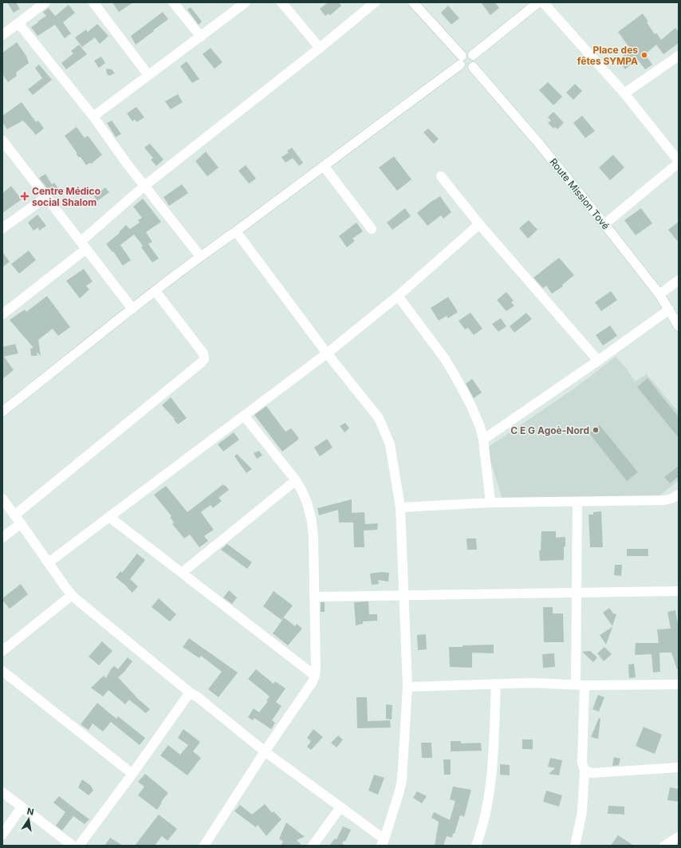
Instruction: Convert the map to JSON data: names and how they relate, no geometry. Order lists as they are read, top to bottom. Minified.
{"streets":{"street":["Route Mission Tové"]},"places":{"other":["Place des fêtes SYMPA","C E G Agoè-Nord"],"health":["Centre Médico social Shalom"]},"north":"top"}
